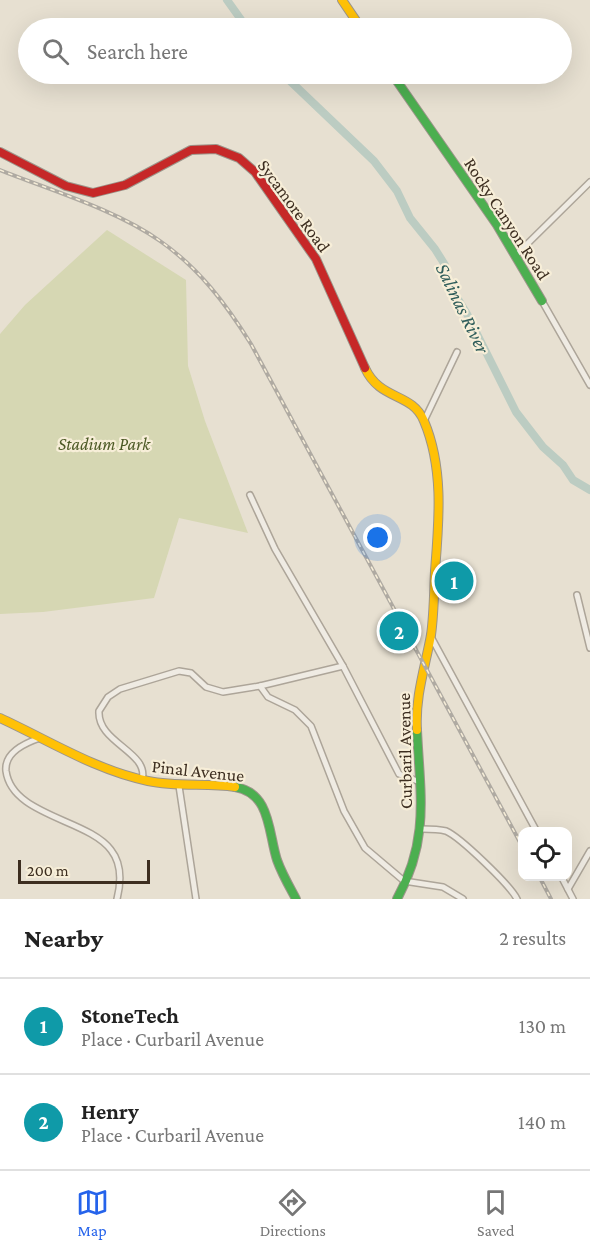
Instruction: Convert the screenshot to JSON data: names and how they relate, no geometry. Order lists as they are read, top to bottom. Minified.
{"streets":{"street":["Sycamore Road","Rocky Canyon Road","Curbaril Avenue","Pinal Avenue"]},"crossings":[["Sycamore Road","Curbaril Avenue"]],"water":["Salinas River"],"parks":["Stadium Park"],"scale_bar":"200 m","page":{"search":"Search here","pins":["1","2"],"scale":"200 m","heading":["Nearby","2 results"],"list":[{"mark":"1","name":"StoneTech","note":"Place · Curbaril Avenue","value":"130 m"},{"mark":"2","name":"Henry","note":"Place · Curbaril Avenue","value":"140 m"}],"nav":["Map","Directions","Saved"]}}
